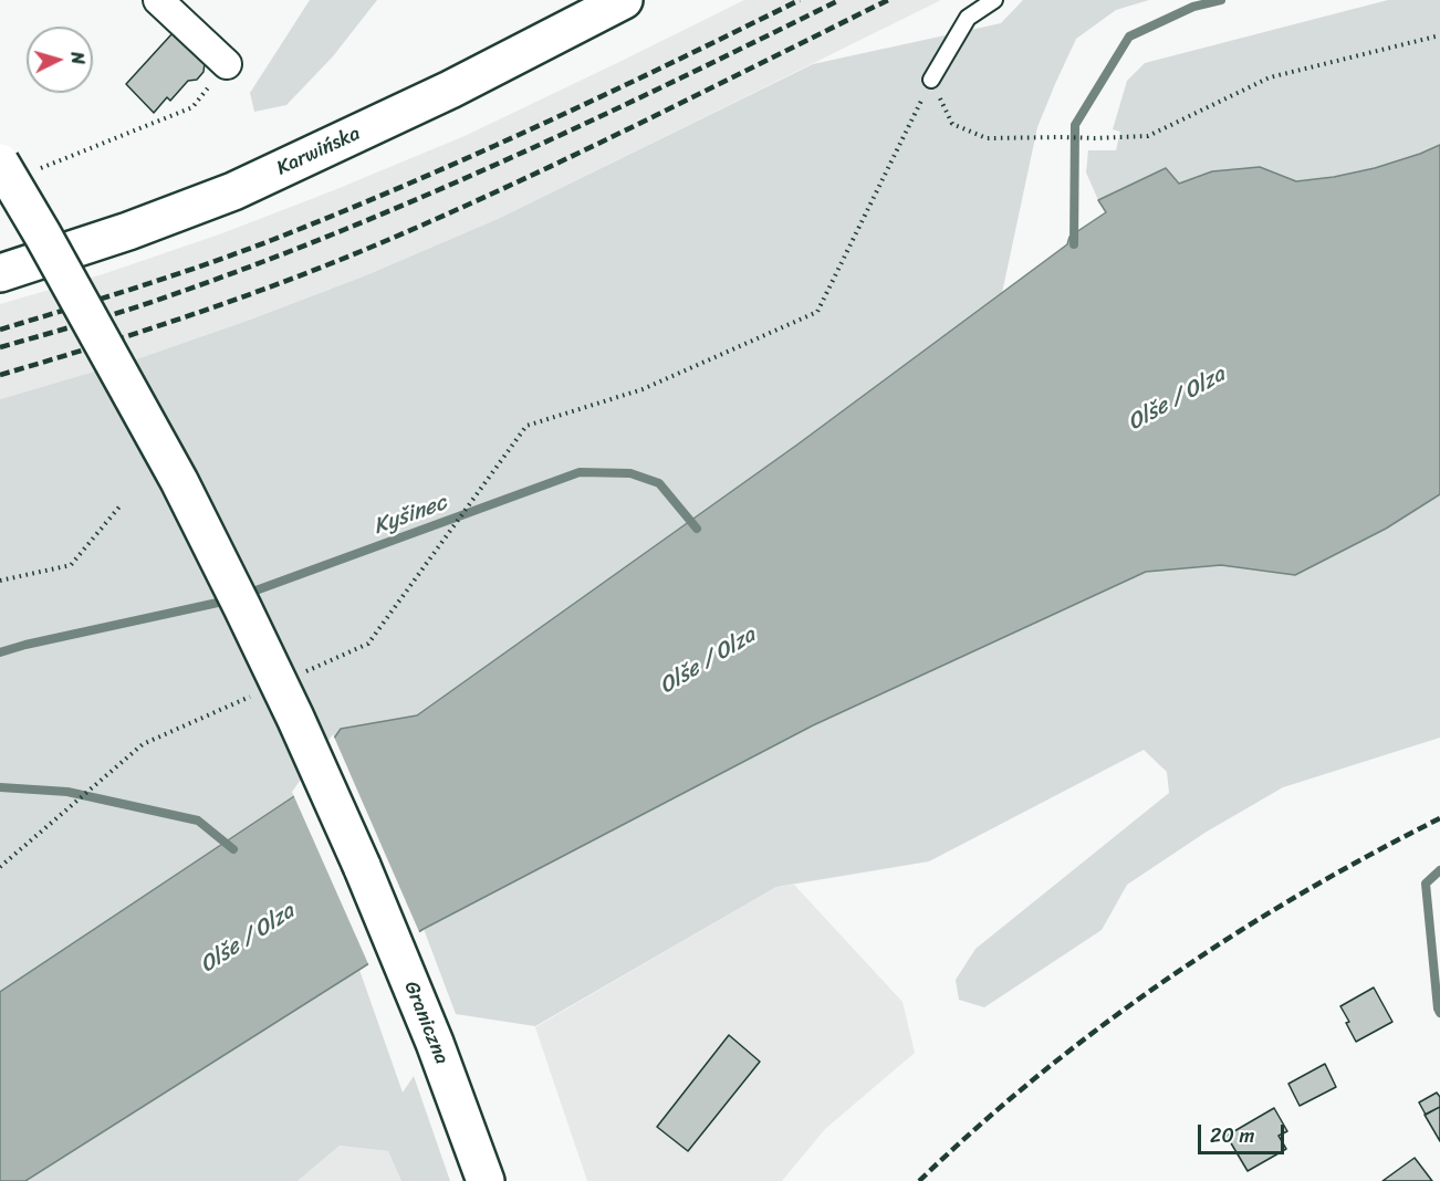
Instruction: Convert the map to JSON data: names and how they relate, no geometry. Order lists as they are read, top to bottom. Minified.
{"streets":{"main road":["Karwińska","Graniczna"]},"water":["Olše / Olza","Kyšinec"],"scale_bar":"20 m","north":"right"}
